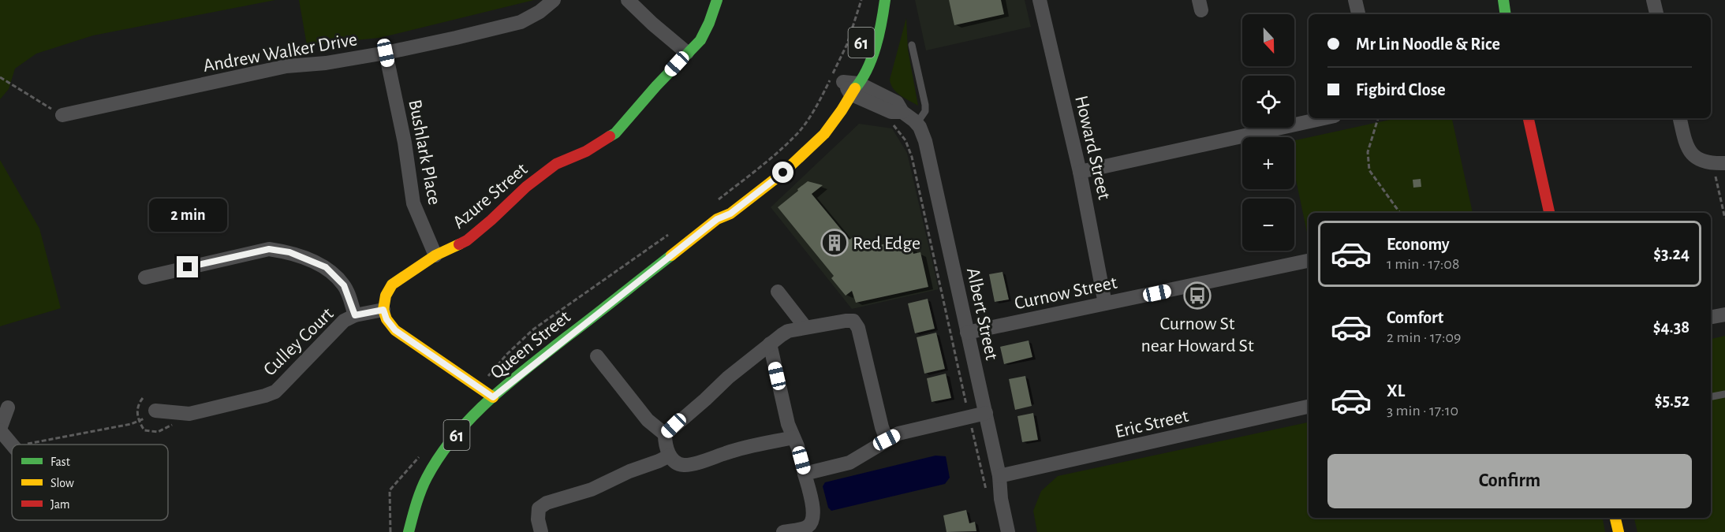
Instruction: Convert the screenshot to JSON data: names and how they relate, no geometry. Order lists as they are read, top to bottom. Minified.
{"streets":{"main road":["61","Azure Street","Queen Street"],"street":["Andrew Walker Drive","Howard Street","Bushlark Place","Curnow Street","Albert Street","Culley Court","Eric Street"]},"crossings":[["Andrew Walker Drive","Bushlark Place"],["Howard Street","Curnow Street"],["Bushlark Place","Azure Street"],["Azure Street","Culley Court"],["Curnow Street","Albert Street"],["Albert Street","Queen Street"],["Albert Street","Eric Street"]],"places":{"building":["Red Edge"],"bus stop":["Curnow St near Howard St"]},"legend":["Fast","Slow","Jam"],"north":"bottom","page":{"map_buttons":["+","−"],"banner":["Mr Lin Noodle & Rice","Figbird Close"],"bubble":"2 min","list":[{"name":"Economy","note":"1 min · 17:08","value":"$3.24"},{"name":"Comfort","note":"2 min · 17:09","value":"$4.38"},{"name":"XL","note":"3 min · 17:10","value":"$5.52"}],"buttons":"Confirm"}}
